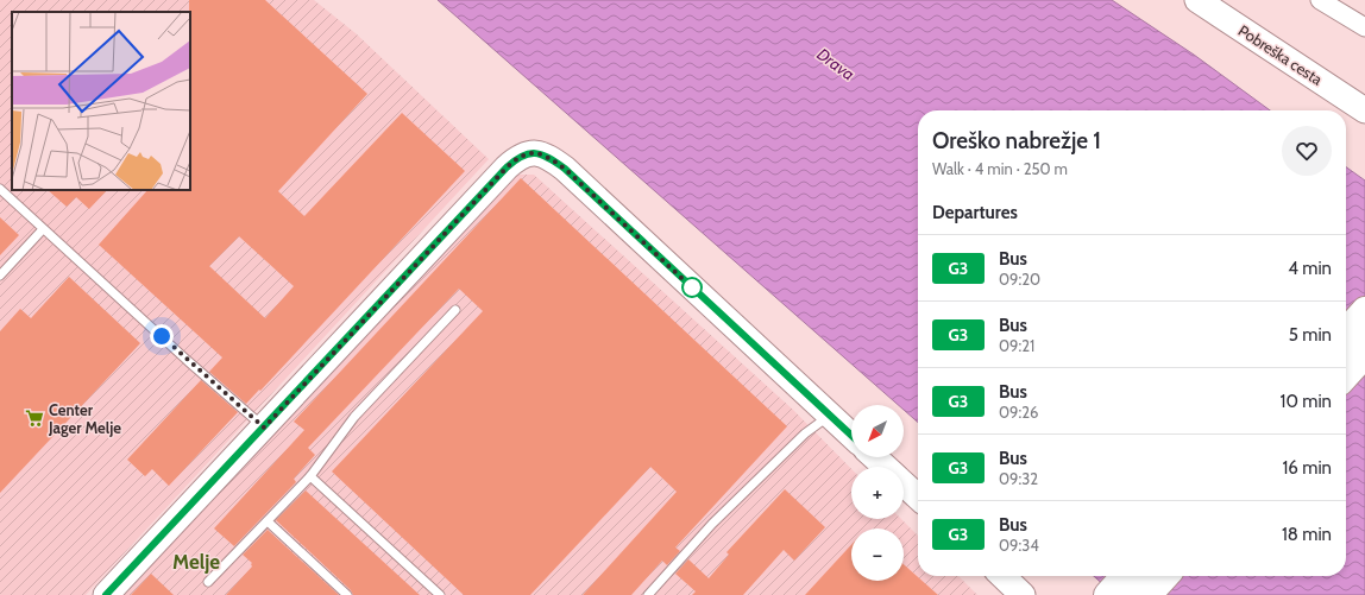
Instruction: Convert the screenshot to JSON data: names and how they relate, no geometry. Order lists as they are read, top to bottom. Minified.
{"streets":{"street":["Pobreška cesta"]},"districts":["Melje"],"water":["Drava"],"places":{"supermarket":["Center Jager Melje"]},"lines":["bus line G3"],"north":"bottom left","page":{"heading":[["Oreško nabrežje 1","Walk · 4 min · 250 m"],"Departures"],"list":[{"mark":"G3","name":"Bus","note":"09:20","value":"4 min"},{"mark":"G3","name":"Bus","note":"09:21","value":"5 min"},{"mark":"G3","name":"Bus","note":"09:26","value":"10 min"},{"mark":"G3","name":"Bus","note":"09:32","value":"16 min"},{"mark":"G3","name":"Bus","note":"09:34","value":"18 min"}],"map_buttons":["+","−"]}}
